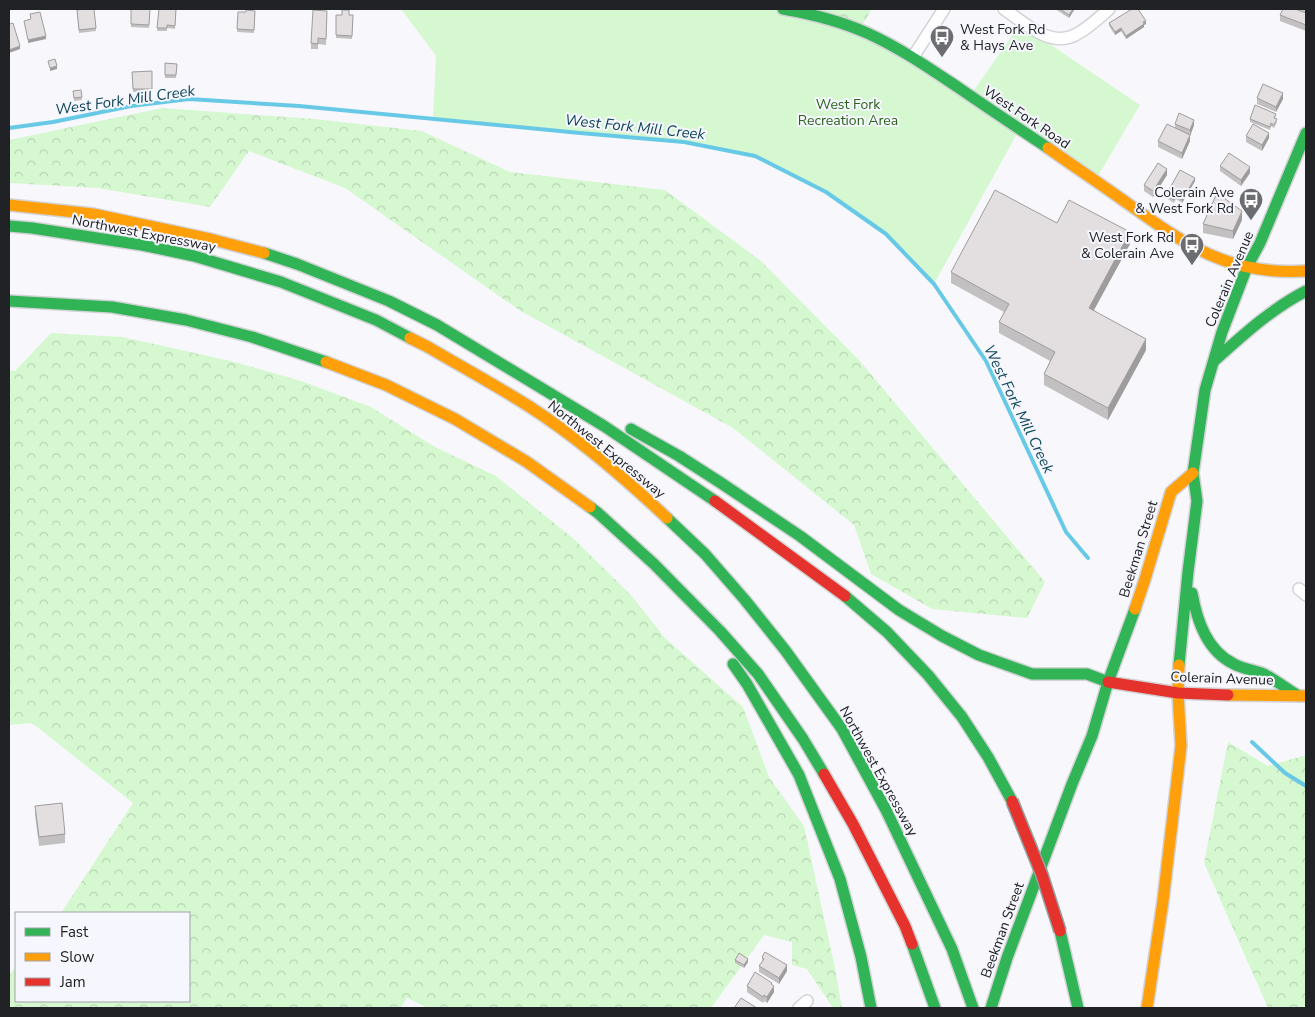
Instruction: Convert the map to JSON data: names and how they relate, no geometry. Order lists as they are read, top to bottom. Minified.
{"streets":{"main road":["West Fork Road","Northwest Expressway","Colerain Avenue","Beekman Street"]},"crossings":[["West Fork Road","Colerain Avenue"],["Colerain Avenue","Beekman Street"]],"water":["West Fork Mill Creek"],"parks":["West Fork Recreation Area"],"places":{"bus stop":["West Fork Rd & Hays Ave","Colerain Ave & West Fork Rd","West Fork Rd & Colerain Ave"]},"legend":["Fast","Slow","Jam"]}
